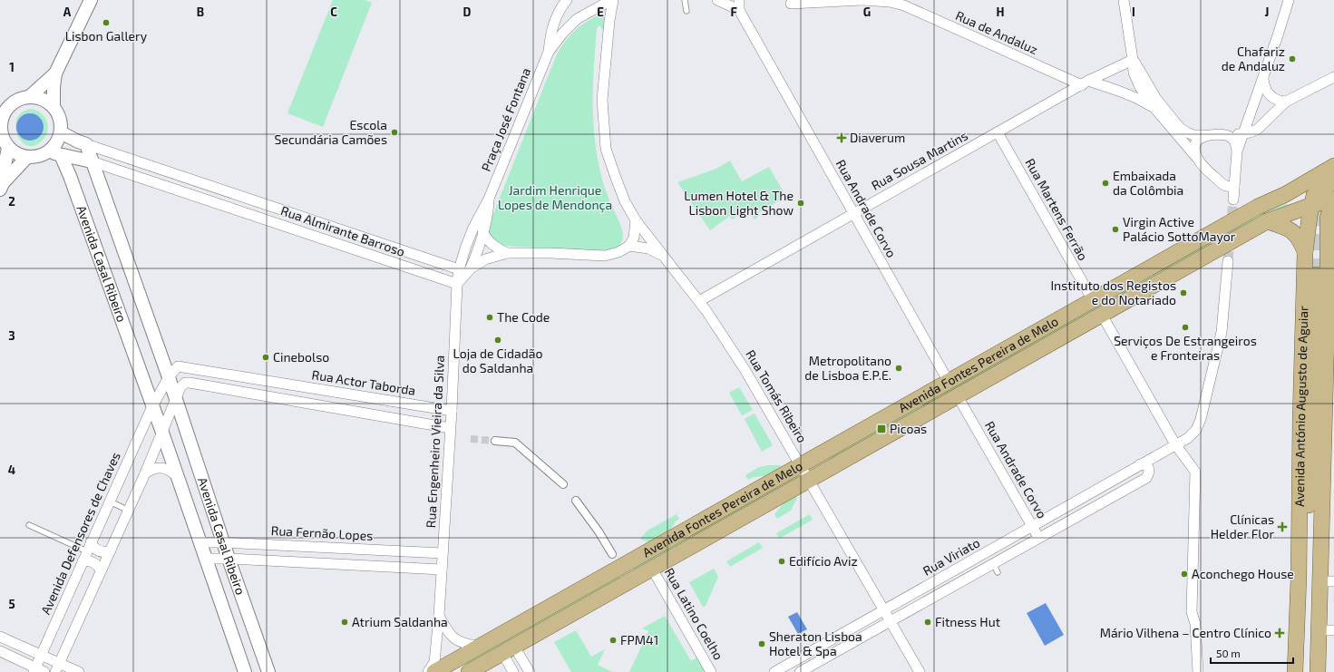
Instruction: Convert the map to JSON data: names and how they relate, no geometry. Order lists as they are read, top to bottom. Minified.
{"streets":{"main road":["Avenida Fontes Pereira de Melo","Avenida António Augusto de Aguiar"],"street":["Rua de Andaluz","Praça José Fontana","Rua Sousa Martins","Rua Andrade Corvo","Rua Martens Ferrão","Rua Almirante Barroso","Avenida Casal Ribeiro","Rua Actor Taborda","Rua Tomás Ribeiro","Rua Engenheiro Vieira da Silva","Avenida Defensores de Chaves","Rua Fernão Lopes","Rua Viriato","Rua Latino Coelho"]},"crossings":[["Rua de Andaluz","Rua Sousa Martins"],["Praça José Fontana","Rua Almirante Barroso"],["Praça José Fontana","Rua Tomás Ribeiro"],["Praça José Fontana","Rua Engenheiro Vieira da Silva"],["Rua Sousa Martins","Rua Andrade Corvo"],["Rua Sousa Martins","Rua Martens Ferrão"],["Rua Sousa Martins","Rua Tomás Ribeiro"],["Rua Andrade Corvo","Avenida Fontes Pereira de Melo"],["Rua Andrade Corvo","Rua Viriato"],["Rua Martens Ferrão","Avenida Fontes Pereira de Melo"],["Rua Almirante Barroso","Avenida Casal Ribeiro"],["Rua Almirante Barroso","Rua Engenheiro Vieira da Silva"],["Avenida Casal Ribeiro","Rua Actor Taborda"],["Avenida Casal Ribeiro","Avenida Defensores de Chaves"],["Avenida Casal Ribeiro","Rua Fernão Lopes"],["Avenida Fontes Pereira de Melo","Rua Tomás Ribeiro"],["Avenida Fontes Pereira de Melo","Avenida António Augusto de Aguiar"],["Avenida Fontes Pereira de Melo","Rua Latino Coelho"],["Rua Actor Taborda","Rua Engenheiro Vieira da Silva"],["Rua Tomás Ribeiro","Rua Viriato"],["Rua Engenheiro Vieira da Silva","Rua Fernão Lopes"]],"parks":["Jardim Henrique Lopes de Mendonça"],"places":{"other":["Lisbon Gallery","Chafariz de Andaluz","Escola Secundária Camões","Embaixada da Colômbia","Lumen Hotel & The Lisbon Light Show","Virgin Active Palácio SottoMayor","Instituto dos Registos e do Notariado","The Code","Serviços De Estrangeiros e Fronteiras","Loja de Cidadão do Saldanha","Cinebolso","Metropolitano de Lisboa E.P.E.","Edifício Aviz","Aconchego House","Atrium Saldanha","Fitness Hut","FPM41","Sheraton Lisboa Hotel & Spa"],"health":["Diaverum","Clínicas Helder Flor","Mário Vilhena – Centro Clínico"],"transit":["Picoas"]},"scale_bar":"50 m","grid":{"columns":["A","B","C","D","E","F","G","H","I","J"],"rows":["1","2","3","4","5"]}}
